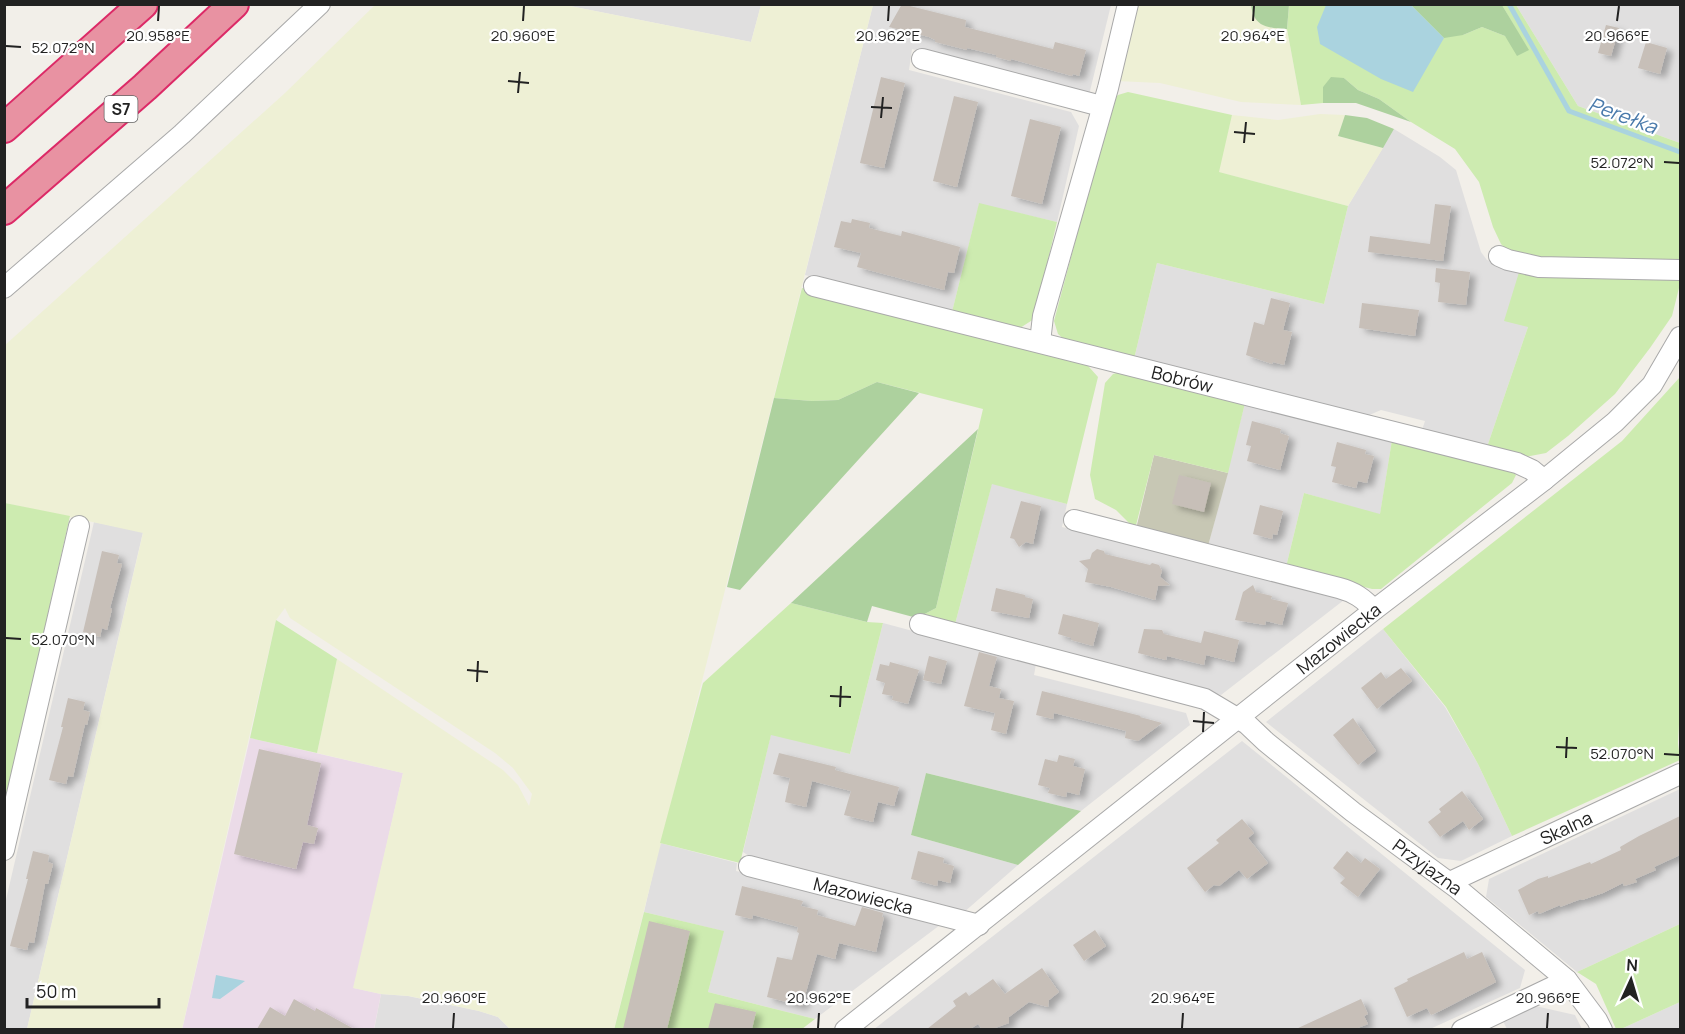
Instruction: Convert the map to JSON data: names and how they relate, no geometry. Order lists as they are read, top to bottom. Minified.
{"streets":{"highway":["S7"],"street":["Bobrów","Mazowiecka","Skalna","Przyjazna"]},"crossings":[["Bobrów","Mazowiecka"],["Mazowiecka","Przyjazna"],["Skalna","Przyjazna"]],"water":["Perełka"],"scale_bar":"50 m","north":"top","coordinates":["20.958°E","20.960°E","20.962°E","20.964°E","20.966°E","52.072°N","52.070°N"]}
